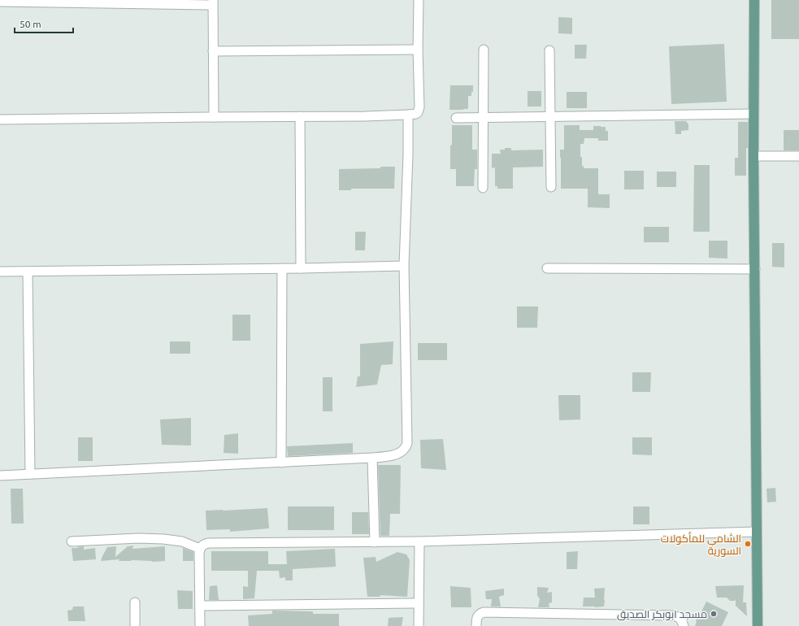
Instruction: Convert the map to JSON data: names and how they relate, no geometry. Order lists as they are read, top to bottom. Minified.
{"places":["الشامي للمأكولات السورية","مسجد ابوبكر الصديق"],"scale_bar":"50 m"}
